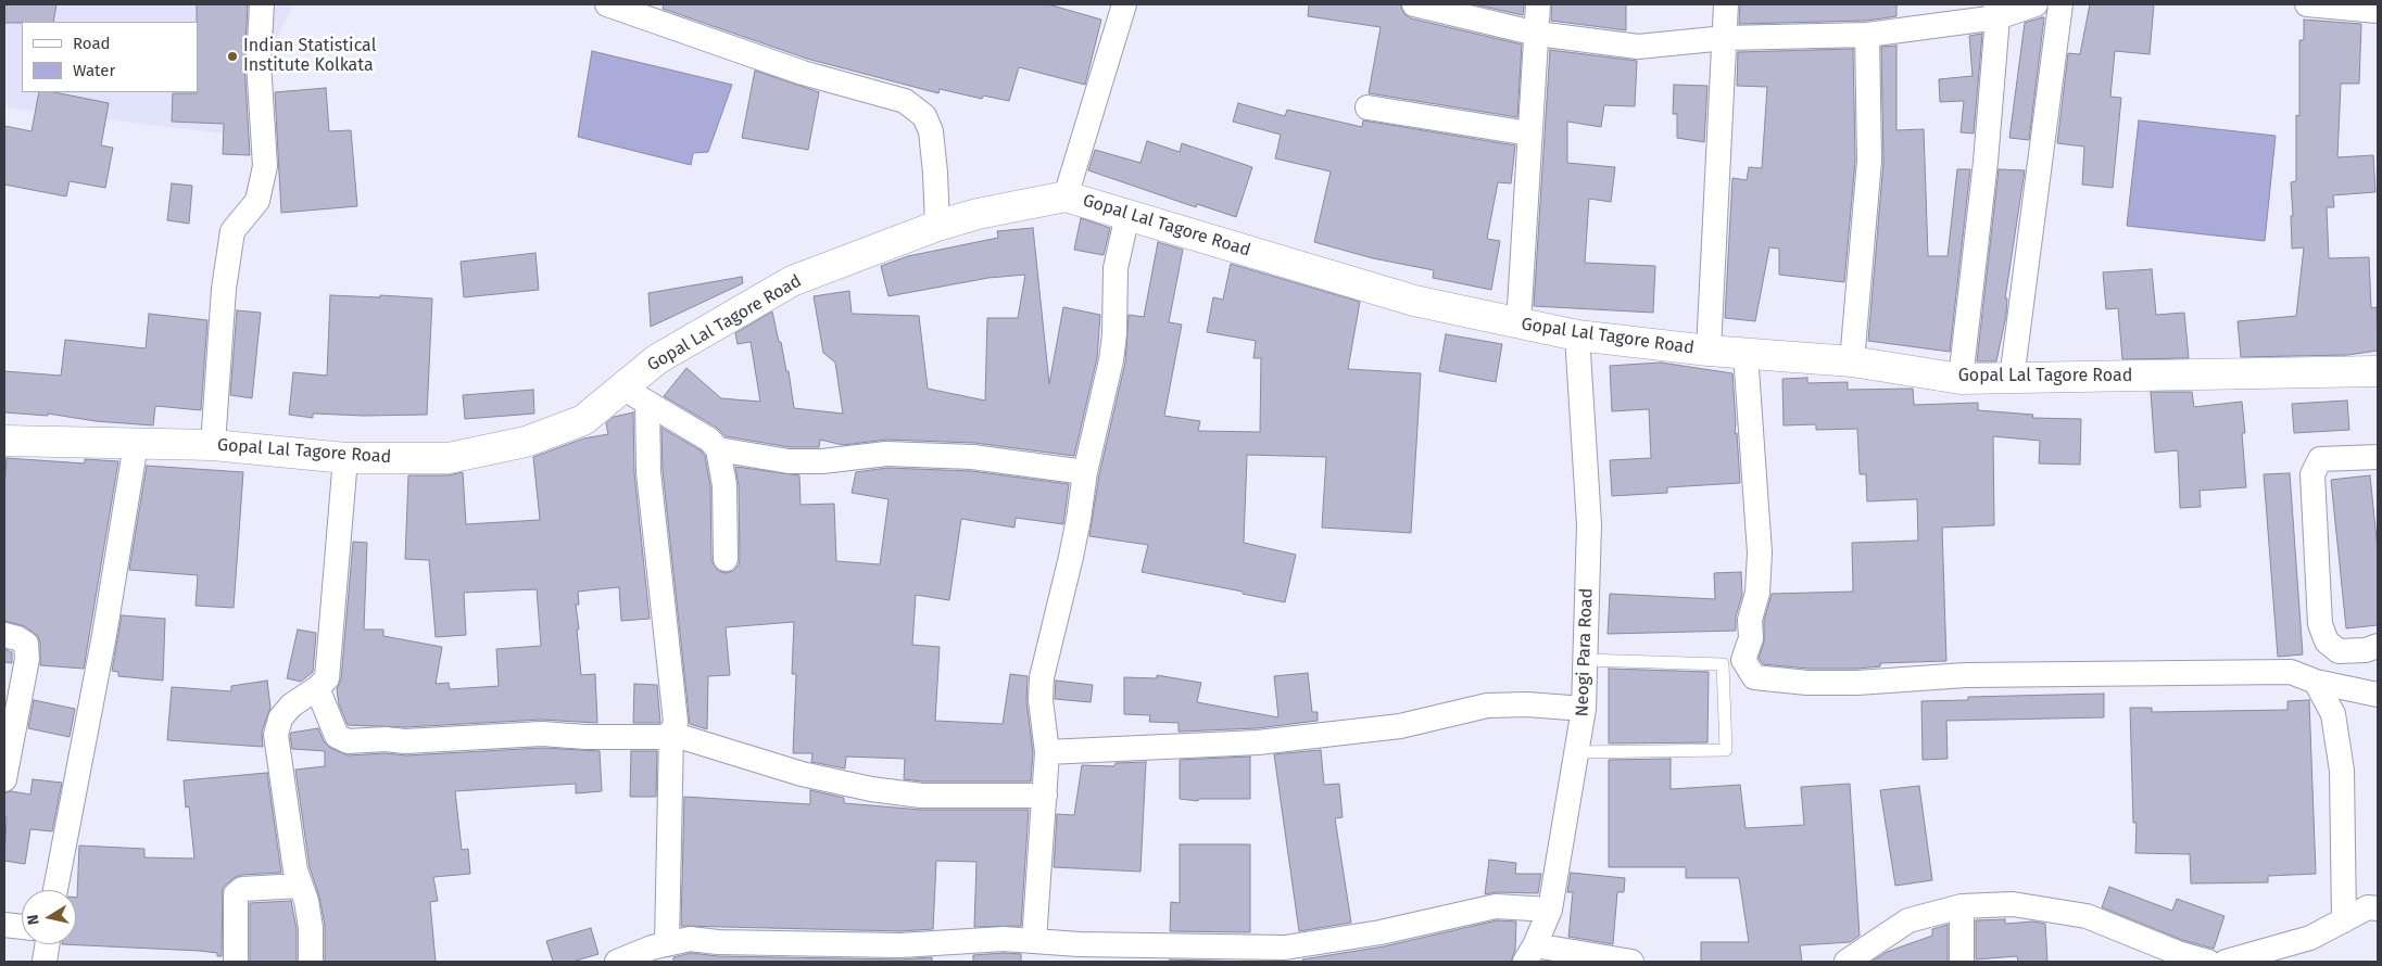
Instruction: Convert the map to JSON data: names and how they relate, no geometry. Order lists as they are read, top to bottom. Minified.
{"streets":{"street":["Gopal Lal Tagore Road","Neogi Para Road"]},"crossings":[["Gopal Lal Tagore Road","Neogi Para Road"]],"places":["Indian Statistical Institute Kolkata"],"legend":["Road","Water"],"north":"left"}
